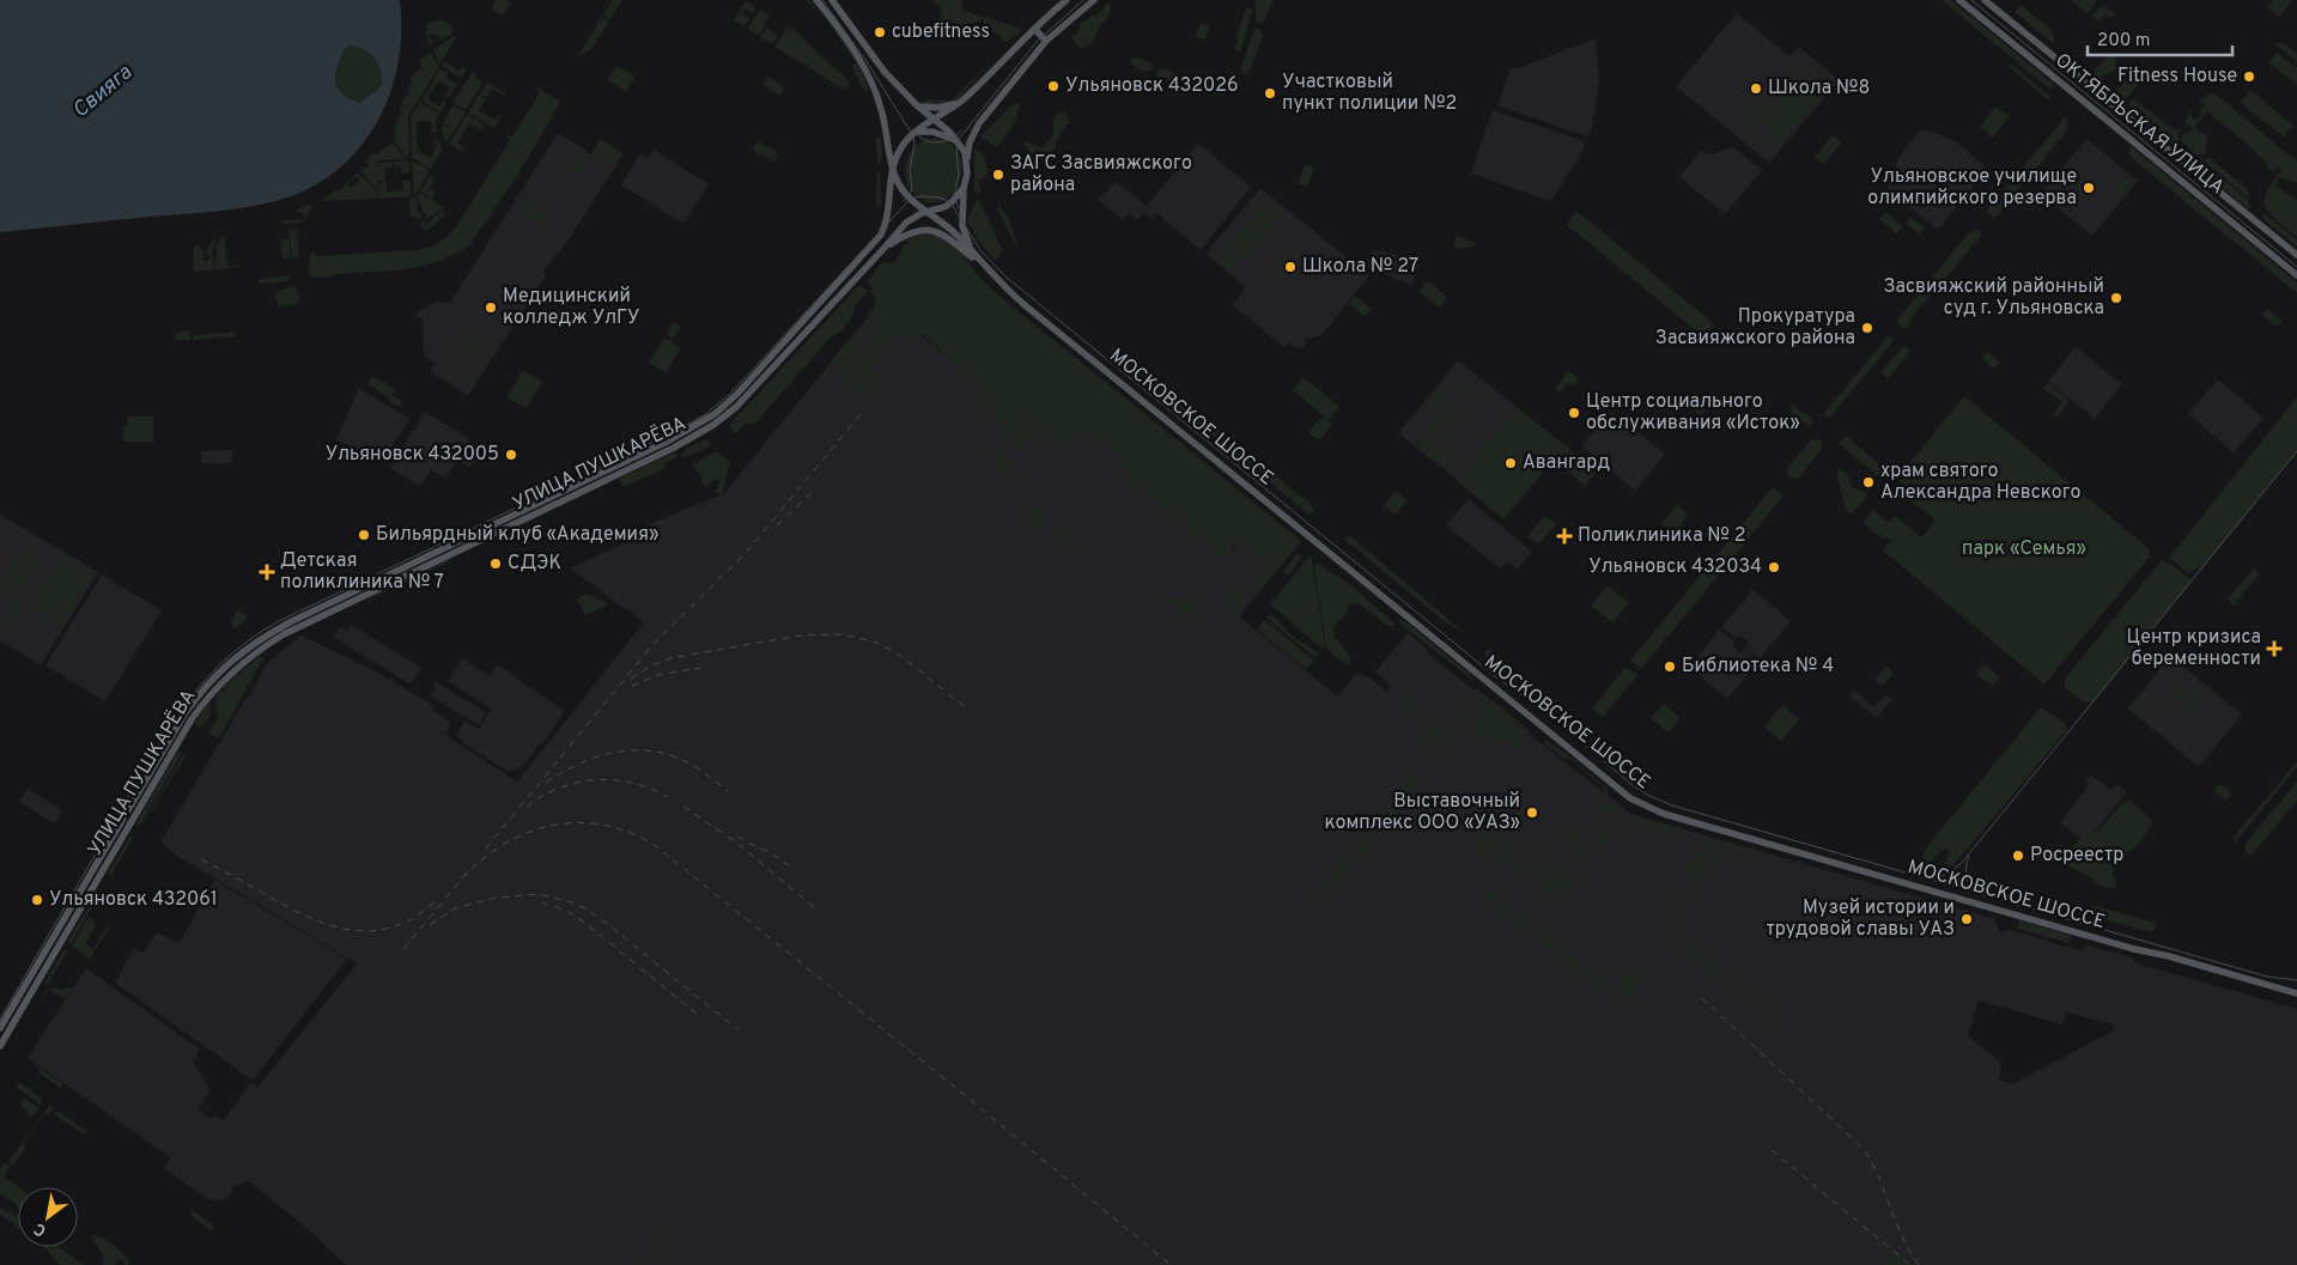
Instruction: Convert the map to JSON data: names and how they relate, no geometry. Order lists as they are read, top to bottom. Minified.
{"streets":{"main road":["ОКТЯБРЬСКАЯ УЛИЦА","МОСКОВСКОЕ ШОССЕ","УЛИЦА ПУШКАРЁВА"]},"crossings":[["МОСКОВСКОЕ ШОССЕ","УЛИЦА ПУШКАРЁВА"]],"water":["Свияга"],"parks":["парк «Семья»"],"places":{"other":["cubefitness","Fitness House","Ульяновск 432026","Школа №8","Участковый пункт полиции №2","ЗАГС Засвияжского района","Ульяновское училище олимпийского резерва","Школа № 27","Засвияжский районный суд г. Ульяновска","Медицинский колледж УлГУ","Прокуратура Засвияжского района","Центр социального обслуживания «Исток»","Ульяновск 432005","Авангард","храм святого Александра Невского","Бильярдный клуб «Академия»","СДЭК","Ульяновск 432034","Библиотека № 4","Выставочный комплекс ООО «УАЗ»","Росреестр","Ульяновск 432061","Музей истории и трудовой славы УАЗ"],"health":["Поликлиника № 2","Детская поликлиника № 7","Центр кризиса беременности"]},"scale_bar":"200 m","north":"bottom left"}
